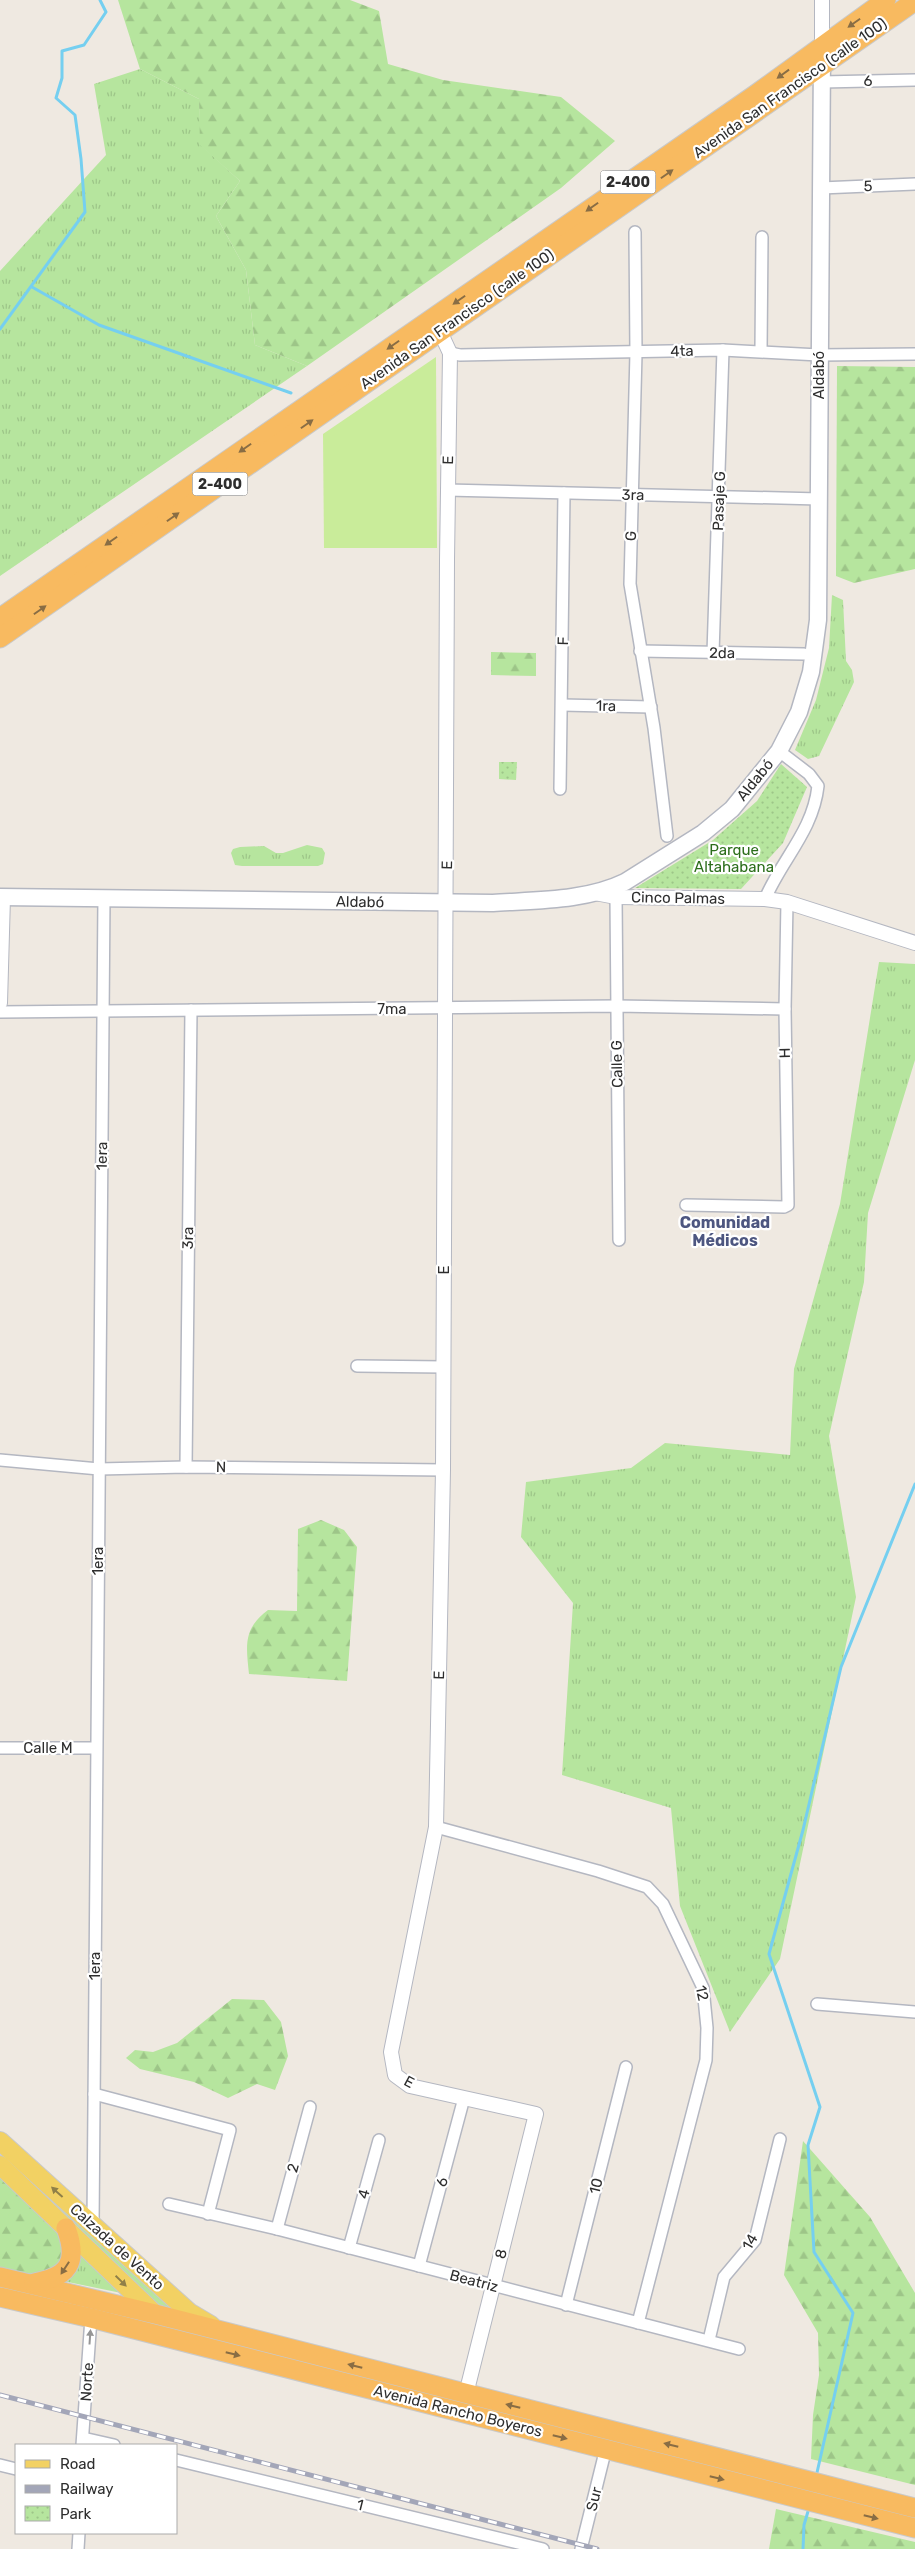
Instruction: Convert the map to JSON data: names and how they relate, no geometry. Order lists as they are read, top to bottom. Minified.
{"streets":{"highway":["Avenida San Francisco (calle 100)","2-400","Avenida Rancho Boyeros"],"main road":["Aldabó","Calzada de Vento"],"street":["6","5","4ta","E","3ra","Pasaje G","G","F","2da","1ra","Cinco Palmas","7ma","H","Calle G","1era","N","Calle M","12","2","10","4","14","8","Beatriz","Norte","Sur","1"]},"crossings":[["6","Avenida San Francisco (calle 100)"],["6","Aldabó"],["6","E"],["6","Beatriz"],["Avenida San Francisco (calle 100)","Aldabó"],["Avenida San Francisco (calle 100)","E"],["5","Aldabó"],["4ta","Aldabó"],["4ta","E"],["4ta","Pasaje G"],["4ta","G"],["Aldabó","E"],["Aldabó","3ra"],["Aldabó","Cinco Palmas"],["Aldabó","Calle G"],["Aldabó","1era"],["E","3ra"],["E","7ma"],["E","N"],["E","12"],["E","8"],["3ra","Pasaje G"],["3ra","G"],["3ra","F"],["3ra","7ma"],["3ra","N"],["Pasaje G","2da"],["G","2da"],["G","1ra"],["F","1ra"],["Cinco Palmas","H"],["Cinco Palmas","Calle G"],["7ma","H"],["7ma","Calle G"],["7ma","1era"],["1era","N"],["1era","Calle M"],["1era","Calzada de Vento"],["12","Beatriz"],["2","Beatriz"],["10","Beatriz"],["4","Beatriz"],["14","Beatriz"],["Calzada de Vento","Avenida Rancho Boyeros"],["8","Beatriz"],["8","Avenida Rancho Boyeros"],["Norte","Avenida Rancho Boyeros"],["Avenida Rancho Boyeros","Sur"]],"one_way":["Norte"],"districts":["Comunidad Médicos"],"parks":["Parque Altahabana"],"legend":["Road","Railway","Park"]}
